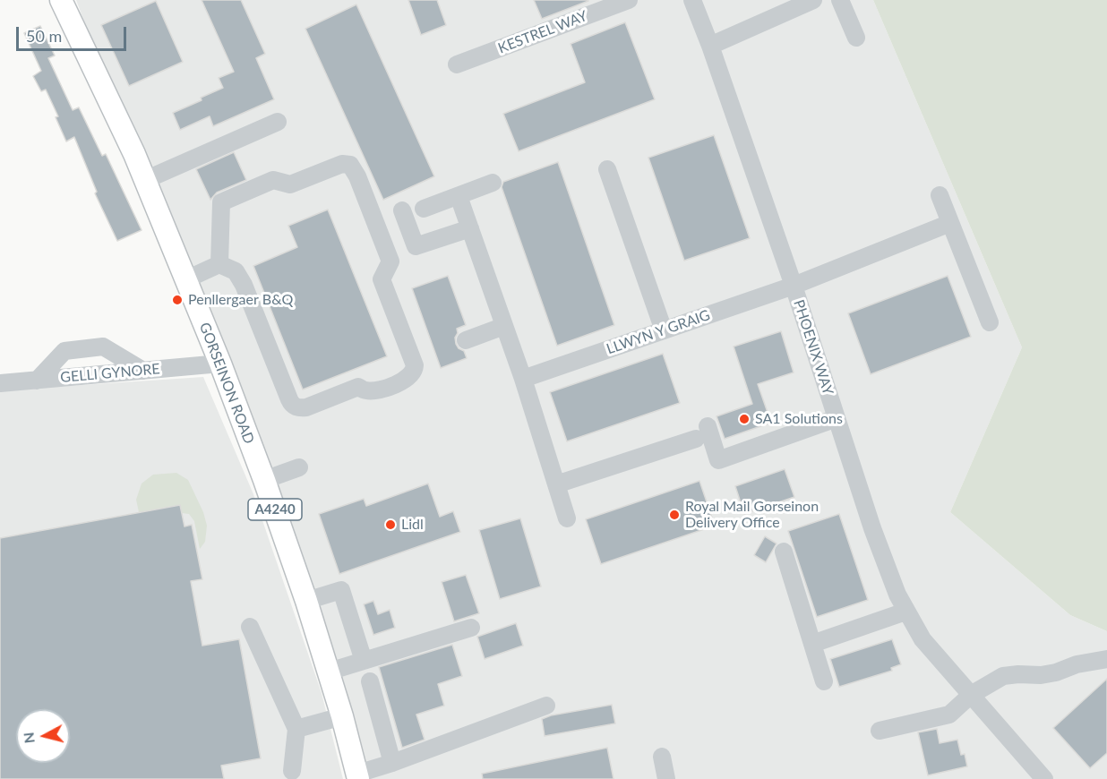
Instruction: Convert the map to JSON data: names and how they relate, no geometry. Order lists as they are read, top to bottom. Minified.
{"streets":{"main road":["GORSEINON ROAD","A4240"],"street":["KESTREL WAY","LLWYN Y GRAIG","PHOENIX WAY","GELLI GYNORE"]},"crossings":[["LLWYN Y GRAIG","PHOENIX WAY"],["GELLI GYNORE","GORSEINON ROAD"]],"places":["Penllergaer B&Q","SA1 Solutions","Royal Mail Gorseinon Delivery Office","Lidl"],"scale_bar":"50 m","north":"left"}
